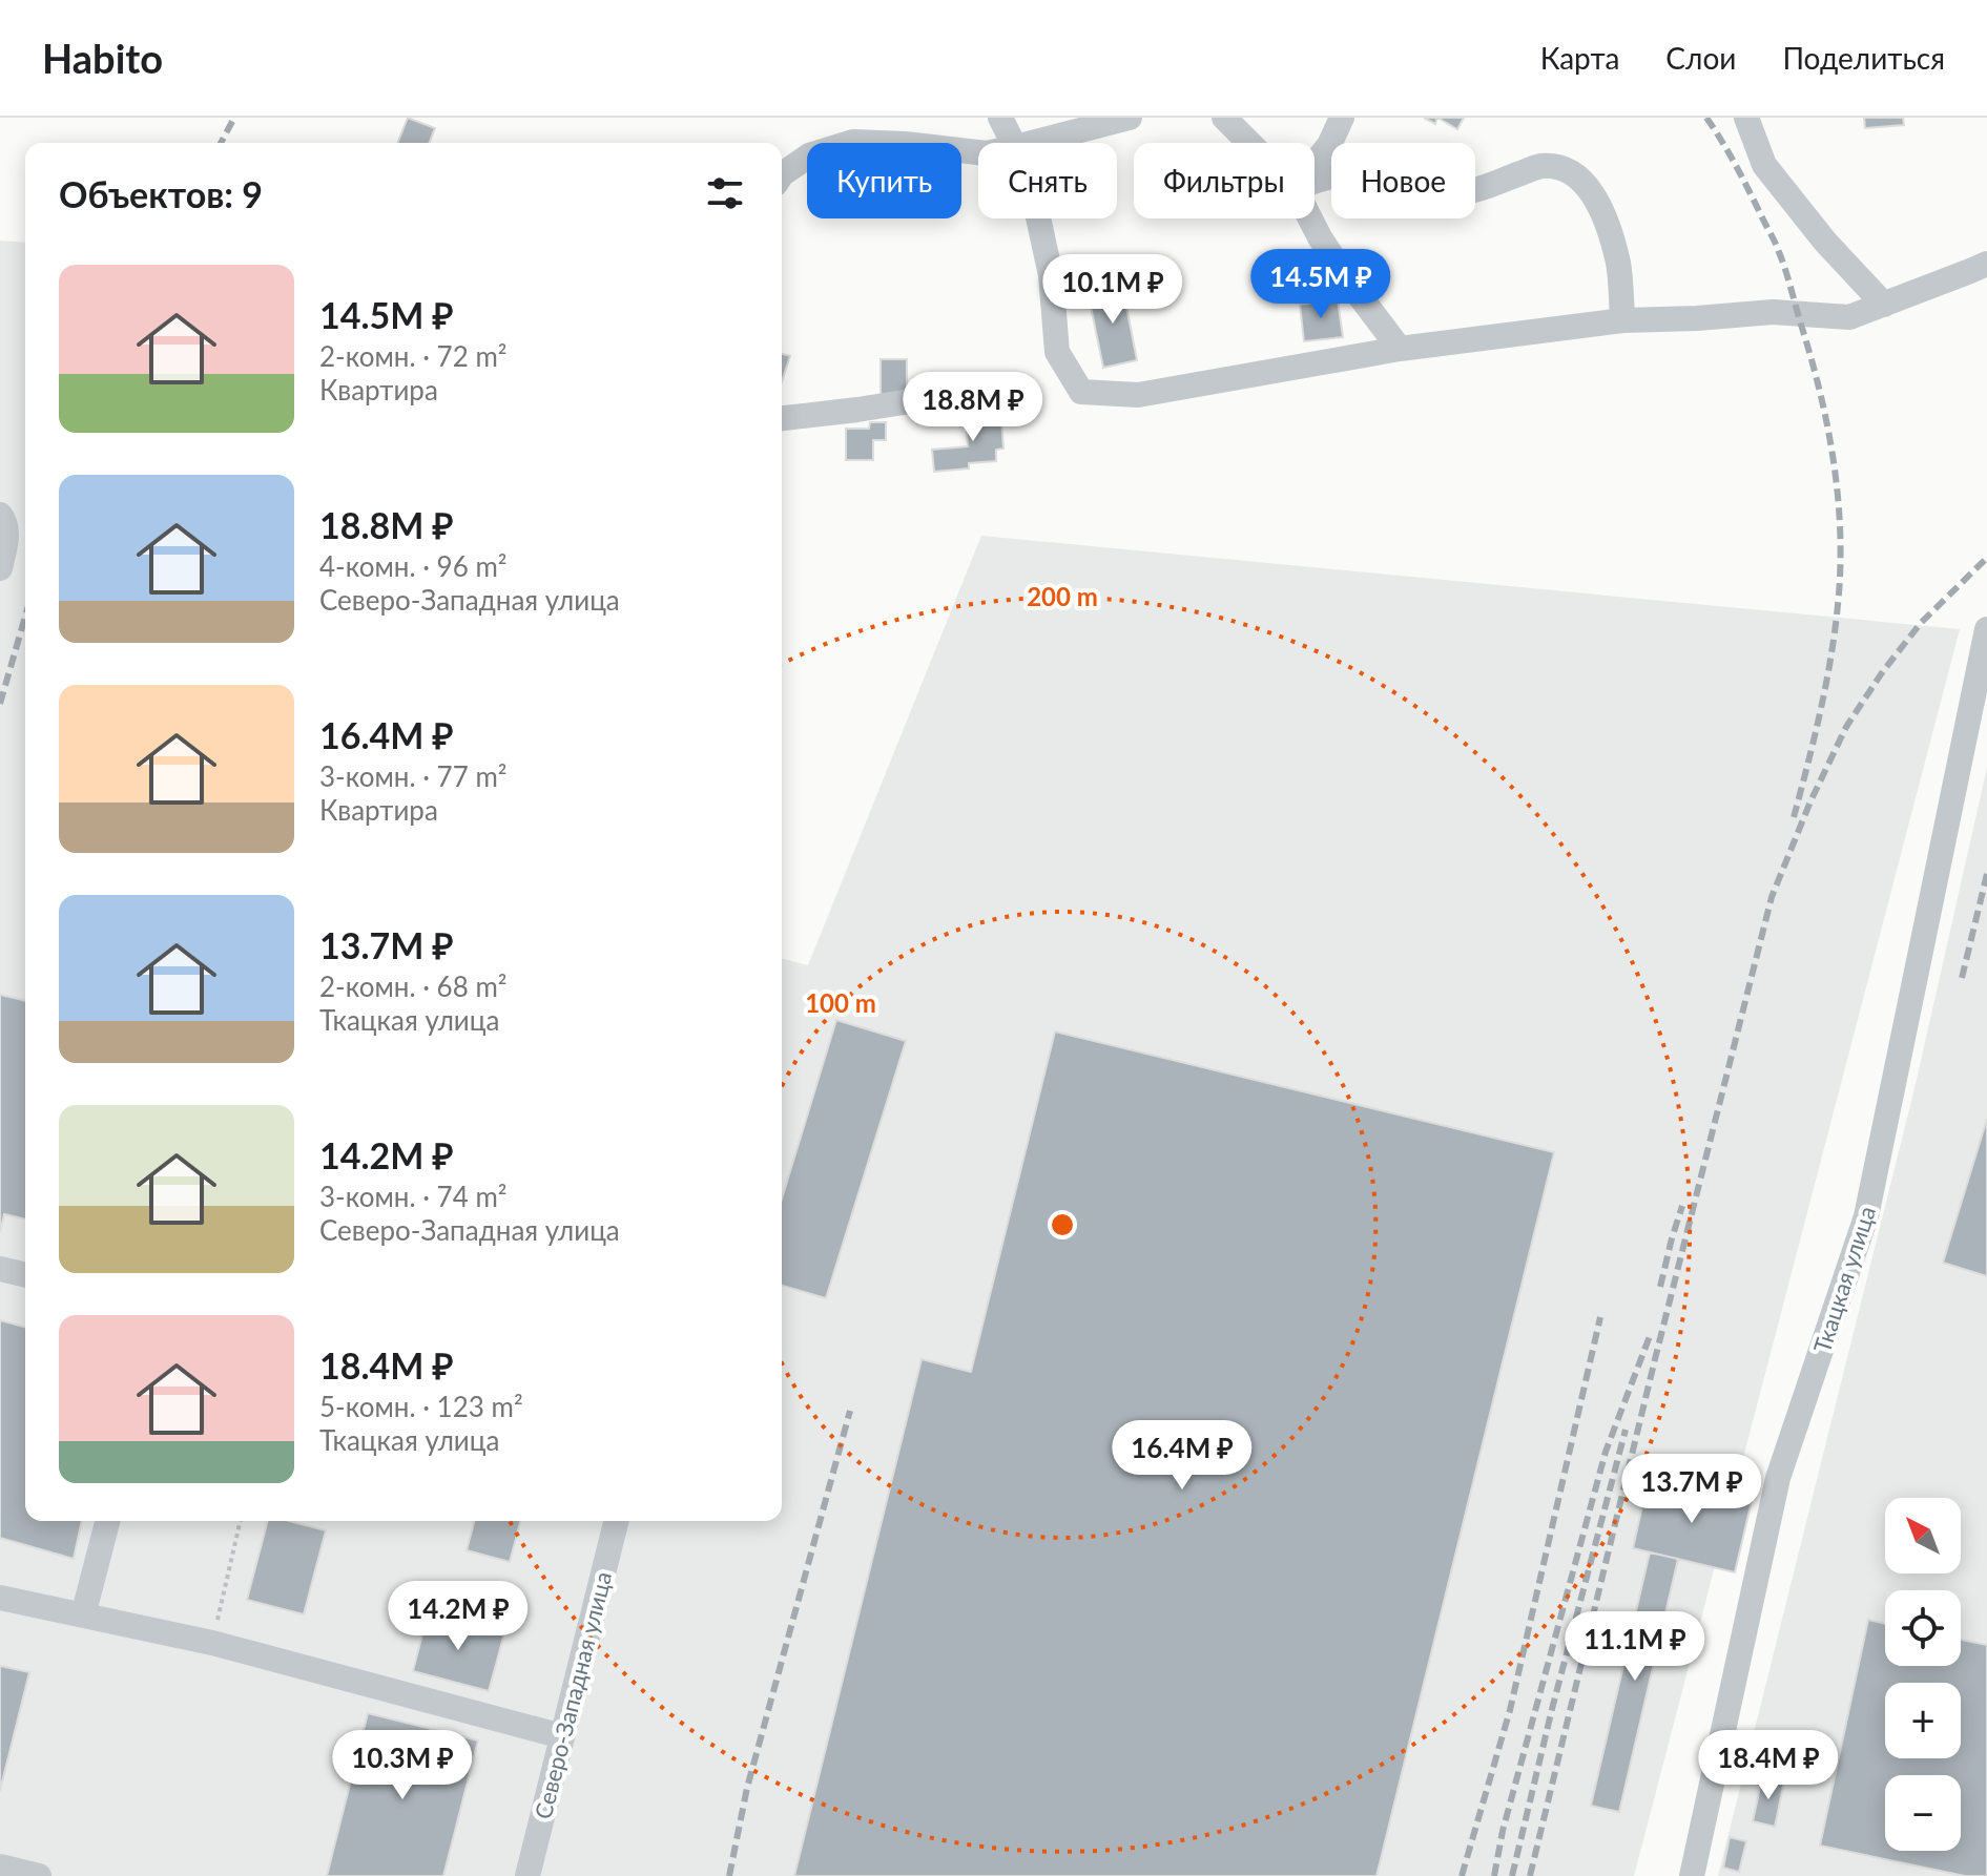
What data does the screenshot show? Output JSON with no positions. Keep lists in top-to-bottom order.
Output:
{
  "streets": {
    "street": ["Ткацкая улица", "Северо-Западная улица"]
  },
  "north": "top left",
  "page": {
    "header": "Habito",
    "nav": ["Карта", "Слои", "Поделиться"],
    "chip": [
      "Купить",
      "Снять",
      "Фильтры",
      "Новое"
    ],
    "heading": "Объектов: 9",
    "list": [
      {
        "name": "14.5M ₽",
        "note": "2-комн. · 72 m² · Квартира"
      },
      {
        "name": "18.8M ₽",
        "note": "4-комн. · 96 m² · Северо-Западная улица"
      },
      {
        "name": "16.4M ₽",
        "note": "3-комн. · 77 m² · Квартира"
      },
      {
        "name": "13.7M ₽",
        "note": "2-комн. · 68 m² · Ткацкая улица"
      },
      {
        "name": "14.2M ₽",
        "note": "3-комн. · 74 m² · Северо-Западная улица"
      },
      {
        "name": "18.4M ₽",
        "note": "5-комн. · 123 m² · Ткацкая улица"
      }
    ],
    "price": [
      "14.5M ₽",
      "10.1M ₽",
      "18.8M ₽",
      "16.4M ₽",
      "13.7M ₽",
      "14.2M ₽",
      "11.1M ₽",
      "10.3M ₽",
      "18.4M ₽"
    ],
    "map_buttons": ["+", "−"]
  },
  "rings": ["200 m", "100 m"]
}
